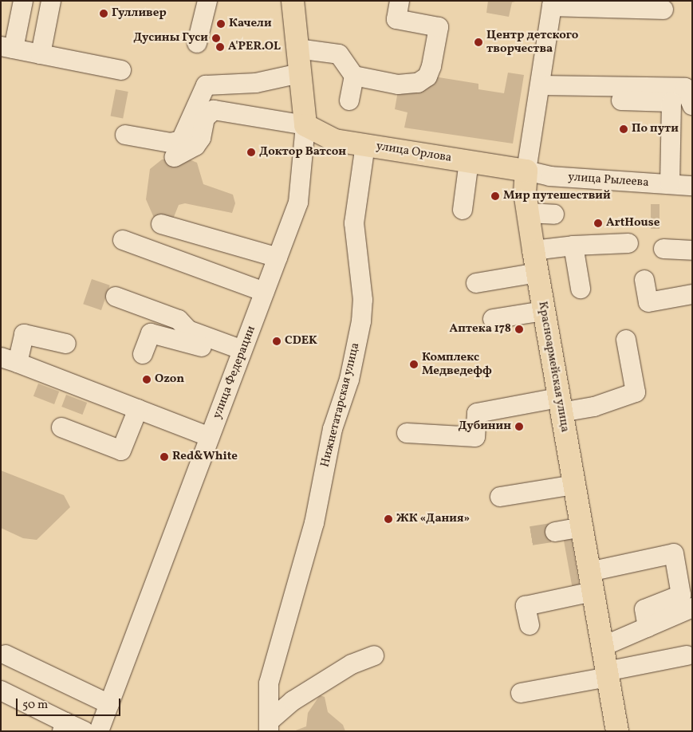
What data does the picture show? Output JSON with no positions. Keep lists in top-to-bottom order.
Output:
{
  "streets": {
    "main road": ["улица Орлова", "Красноармейская улица", "улица Федерации"],
    "street": ["улица Рылеева", "Нижнетатарская улица"]
  },
  "crossings": [
    ["улица Орлова", "улица Рылеева"],
    ["улица Орлова", "Красноармейская улица"],
    ["улица Орлова", "улица Федерации"],
    ["улица Орлова", "Нижнетатарская улица"],
    ["улица Рылеева", "Красноармейская улица"]
  ],
  "places": [
    "Гулливер",
    "Качели",
    "Дусины Гуси",
    "Центр детского творчества",
    "A'PER.OL",
    "По пути",
    "Доктор Ватсон",
    "Мир путешествий",
    "ArtHouse",
    "Аптека 178",
    "CDEK",
    "Комплекс Медведефф",
    "Ozon",
    "Дубинин",
    "Red&White",
    "ЖК «Дания»"
  ],
  "scale_bar": "50 m"
}
